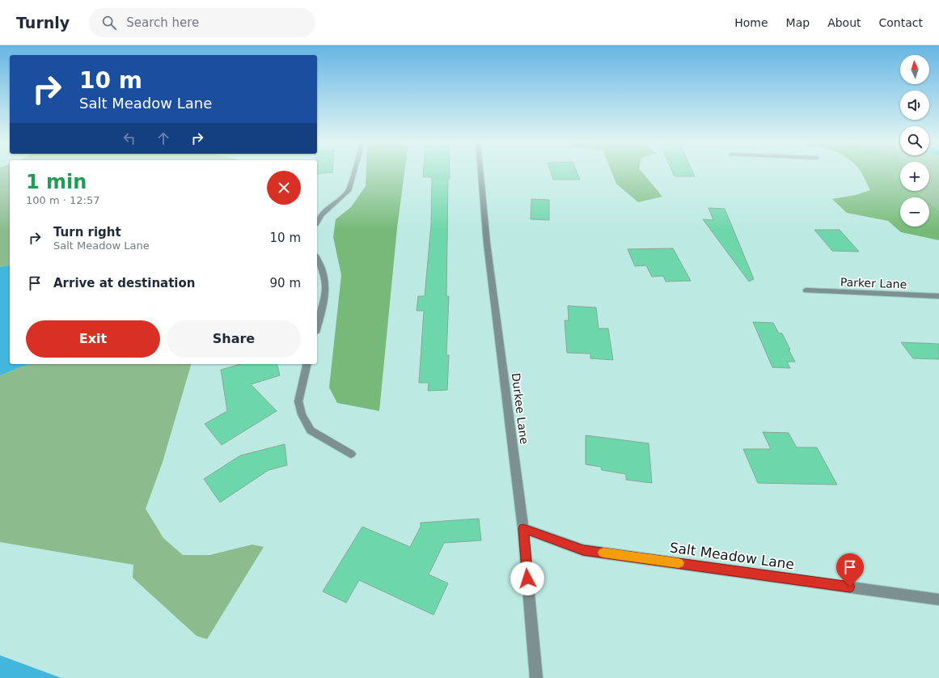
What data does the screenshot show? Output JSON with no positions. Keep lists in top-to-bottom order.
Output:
{
  "streets": {
    "street": ["Parker Lane", "Durkee Lane", "Salt Meadow Lane"]
  },
  "crossings": [
    ["Durkee Lane", "Salt Meadow Lane"]
  ],
  "north": "top",
  "page": {
    "header": "Turnly",
    "search": "Search here",
    "nav": [
      "Home",
      "Map",
      "About",
      "Contact"
    ],
    "map_buttons": ["+", "−"],
    "turn": ["10 m", "Salt Meadow Lane"],
    "heading": ["1 min", "100 m · 12:57"],
    "list": [
      {
        "name": "Turn right",
        "note": "Salt Meadow Lane",
        "value": "10 m"
      },
      {
        "name": "Arrive at destination",
        "value": "90 m"
      }
    ],
    "buttons": ["Exit", "Share"]
  }
}
